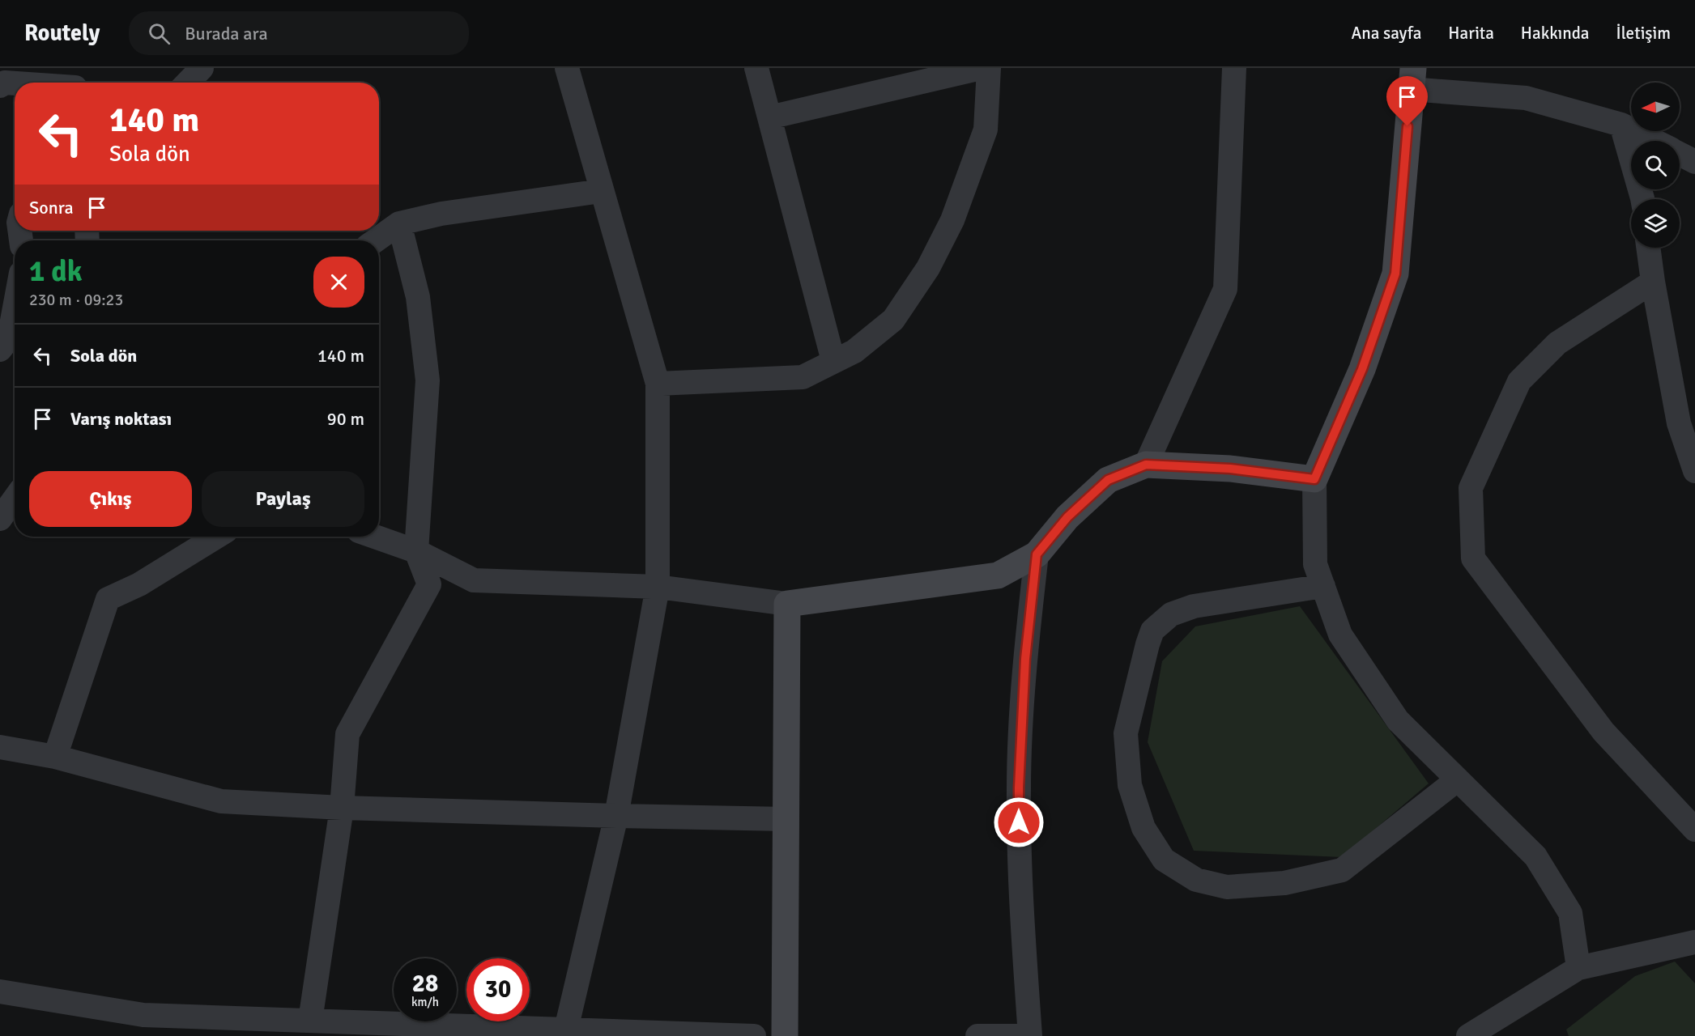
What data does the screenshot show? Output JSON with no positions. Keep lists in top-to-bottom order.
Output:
{
  "north": "left",
  "page": {
    "header": "Routely",
    "search": "Burada ara",
    "nav": [
      "Ana sayfa",
      "Harita",
      "Hakkında",
      "İletişim"
    ],
    "turn": ["140 m", "Sola dön"],
    "then": "Sonra",
    "heading": ["1 dk", "230 m · 09:23"],
    "list": [
      {
        "name": "Sola dön",
        "value": "140 m"
      },
      {
        "name": "Varış noktası",
        "value": "90 m"
      }
    ],
    "buttons": ["Çıkış", "Paylaş"],
    "speed": "28 km/h",
    "limit": "30"
  }
}
